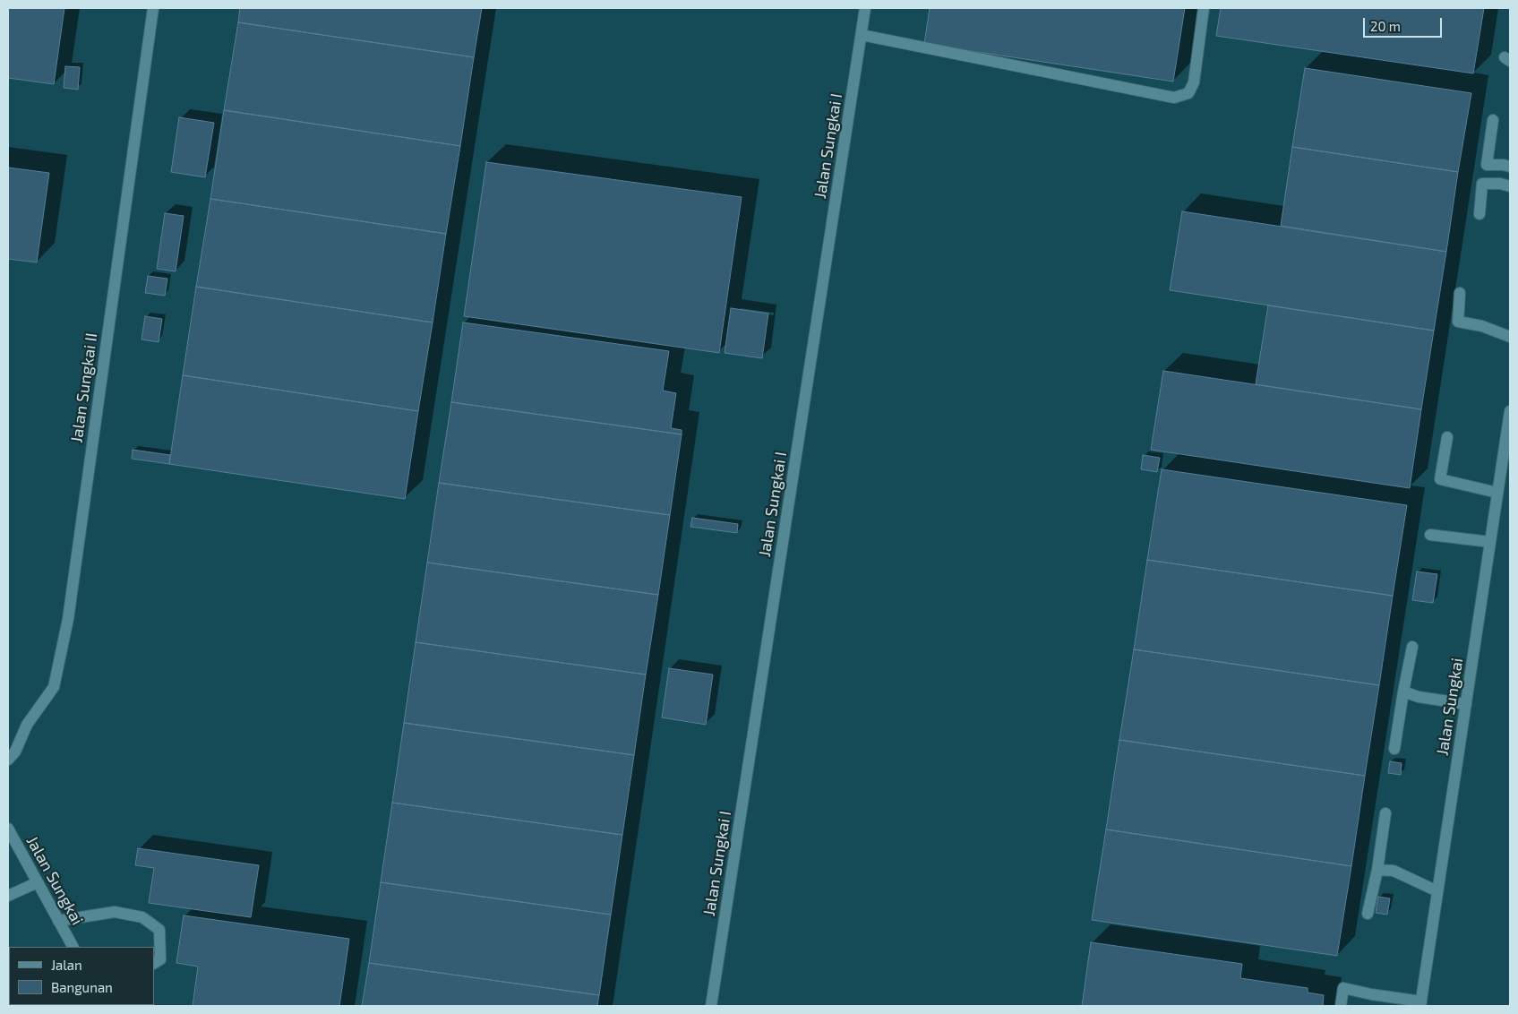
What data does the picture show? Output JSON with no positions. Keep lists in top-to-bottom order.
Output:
{
  "streets": {
    "street": ["Jalan Sungkai I", "Jalan Sungkai II", "Jalan Sungkai"]
  },
  "legend": ["Jalan", "Bangunan"],
  "scale_bar": "20 m"
}
